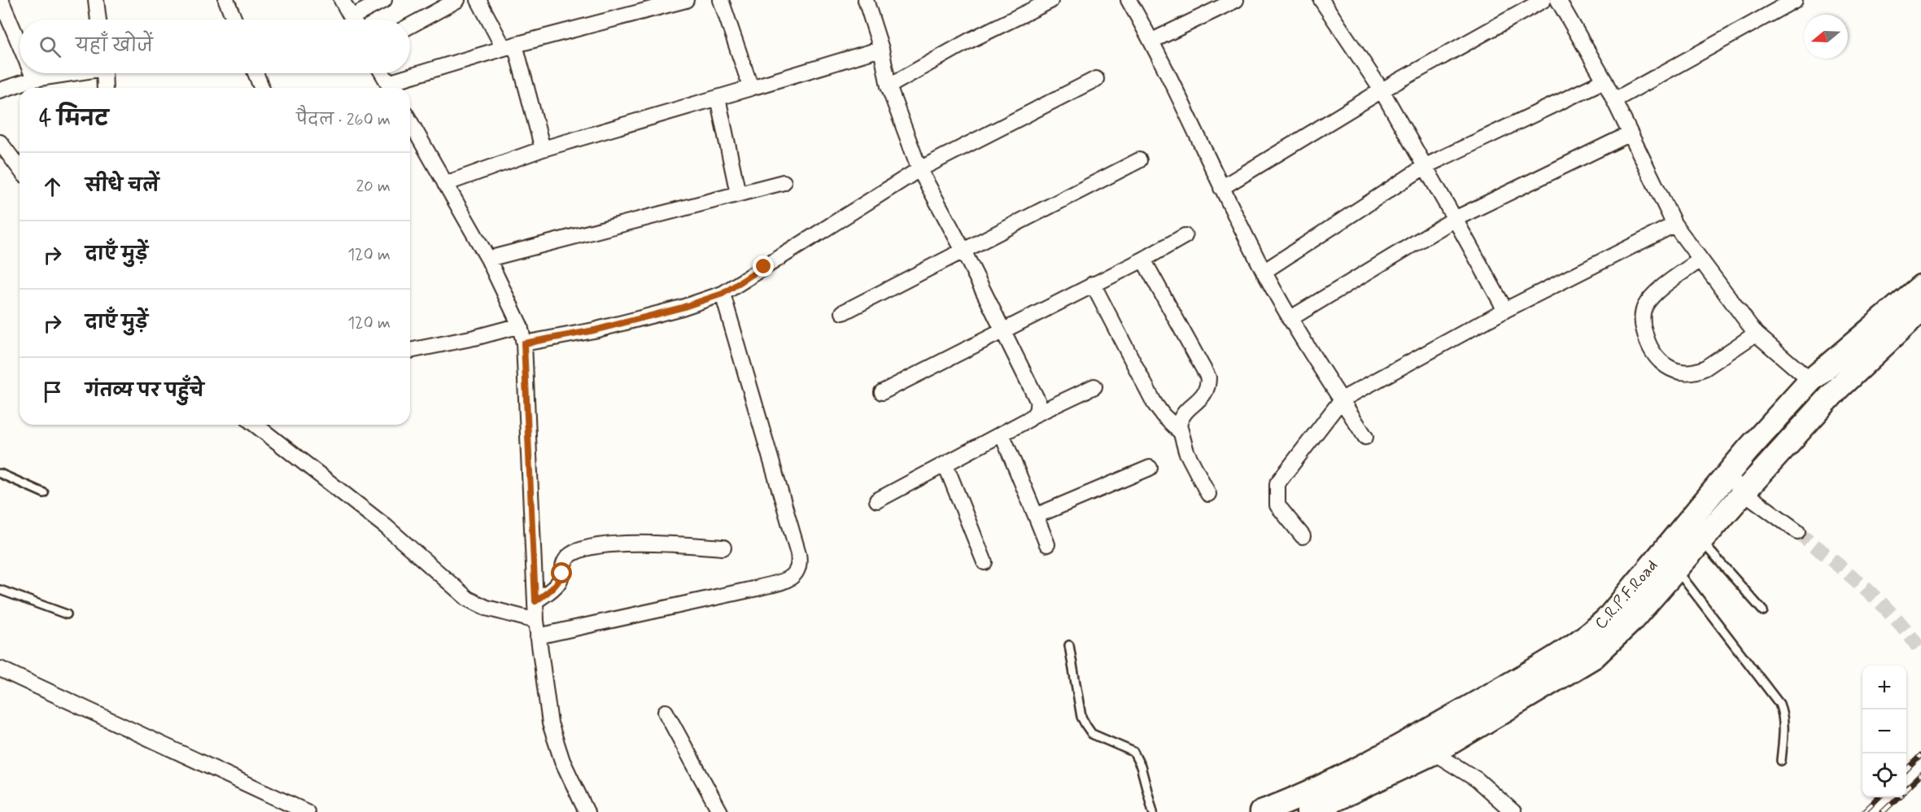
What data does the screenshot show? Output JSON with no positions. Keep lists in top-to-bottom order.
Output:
{
  "streets": {
    "main road": ["C.R.P.F.Road"]
  },
  "north": "left",
  "page": {
    "search": "यहाँ खोजें",
    "heading": ["4 मिनट", "पैदल · 260 m"],
    "list": [
      ["सीधे चलें", "20 m"],
      ["दाएँ मुड़ें", "120 m"],
      ["दाएँ मुड़ें", "120 m"],
      "गंतव्य पर पहुँचे"
    ],
    "map_buttons": ["+", "−"]
  }
}
